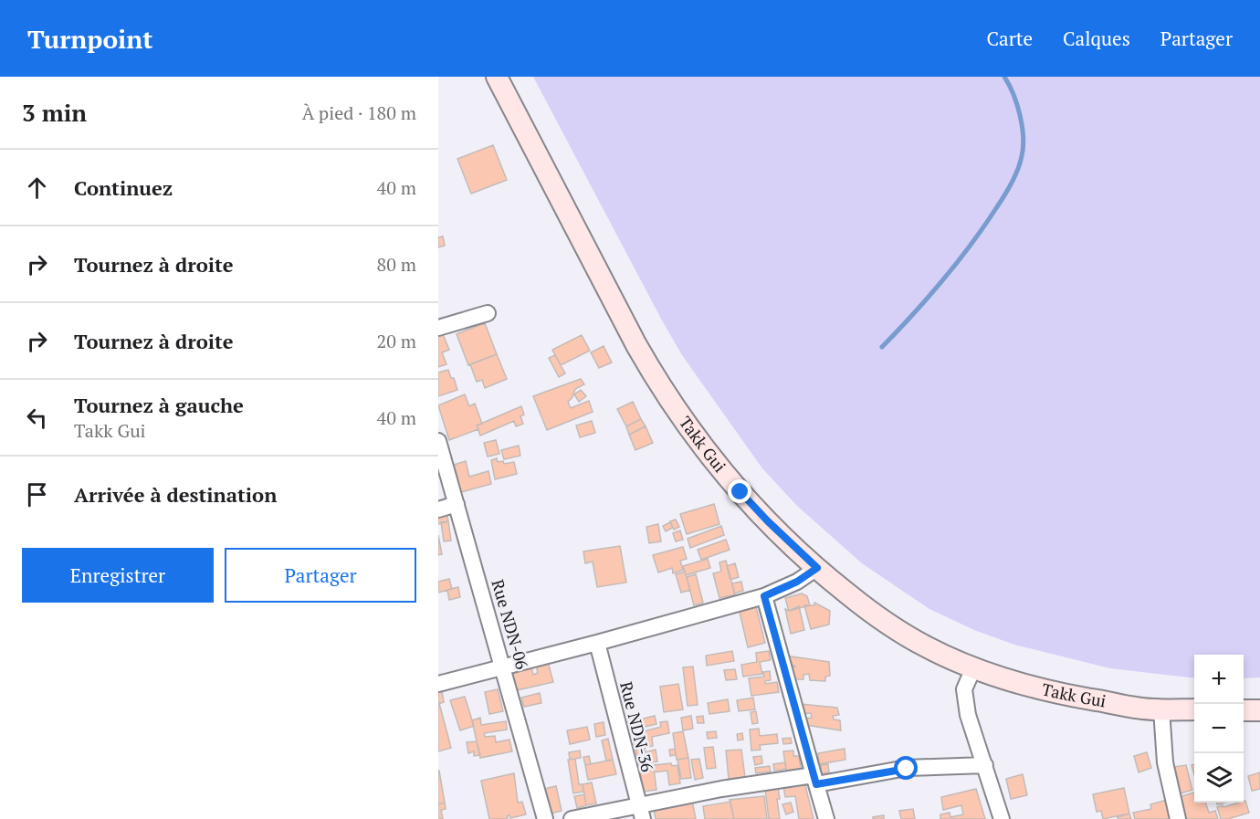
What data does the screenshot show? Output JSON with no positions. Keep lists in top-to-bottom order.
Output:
{
  "streets": {
    "street": ["Takk Gui", "Rue NDN-06", "Rue NDN-36"]
  },
  "page": {
    "header": "Turnpoint",
    "nav": ["Carte", "Calques", "Partager"],
    "heading": ["3 min", "À pied · 180 m"],
    "list": [
      ["Continuez", "40 m"],
      ["Tournez à droite", "80 m"],
      ["Tournez à droite", "20 m"],
      ["Tournez à gauche", "Takk Gui", "40 m"],
      "Arrivée à destination"
    ],
    "buttons": ["Enregistrer", "Partager"],
    "map_buttons": ["+", "−"]
  }
}
